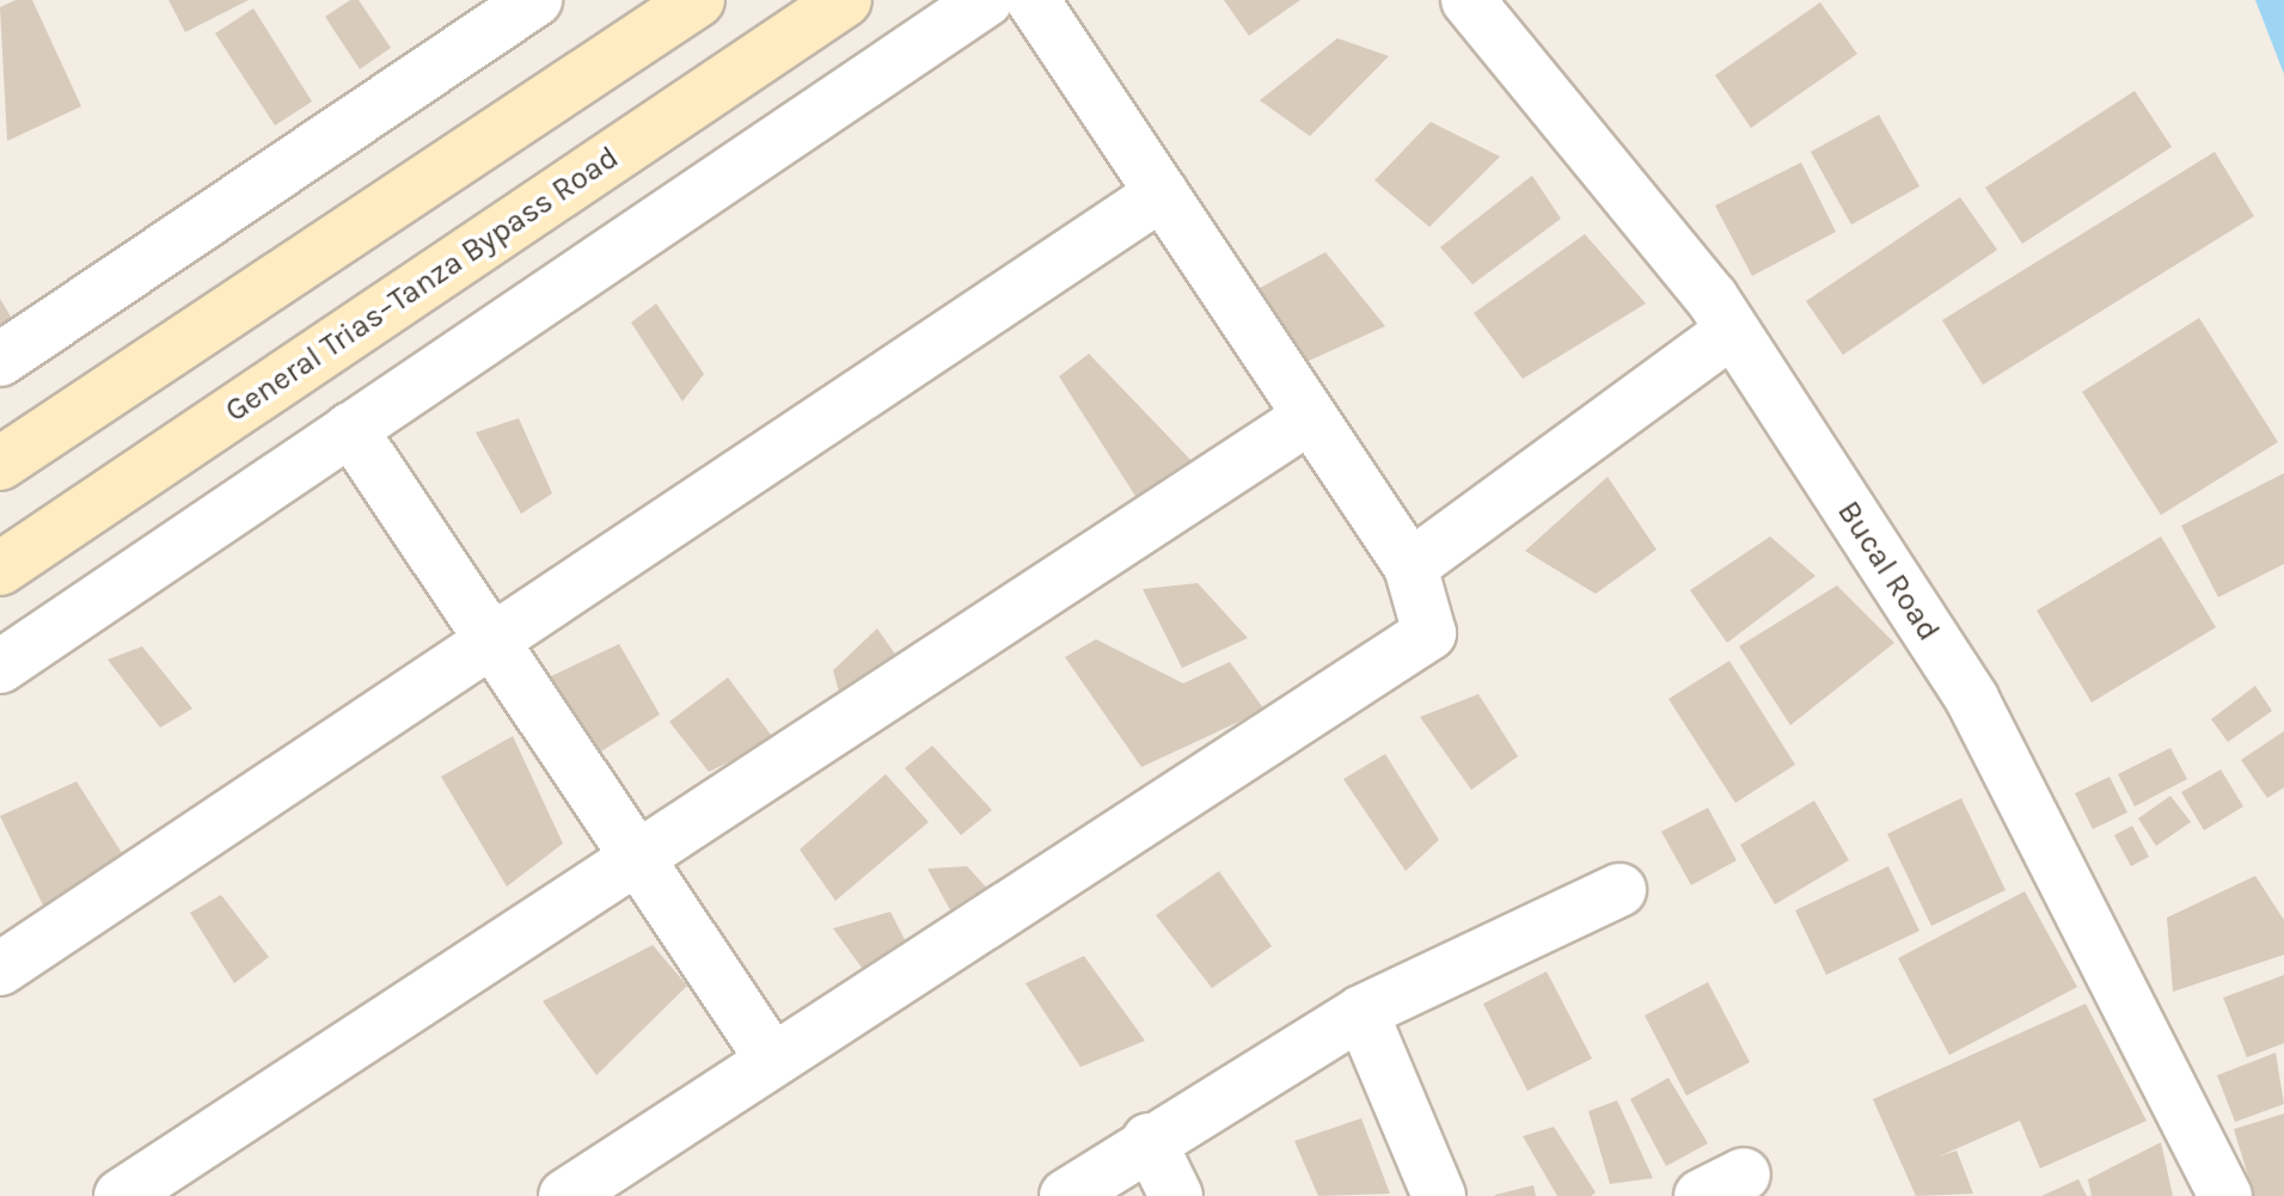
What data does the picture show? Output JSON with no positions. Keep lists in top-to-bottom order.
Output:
{
  "streets": {
    "main road": ["General Trias–Tanza Bypass Road"],
    "street": ["Bucal Road"]
  }
}
